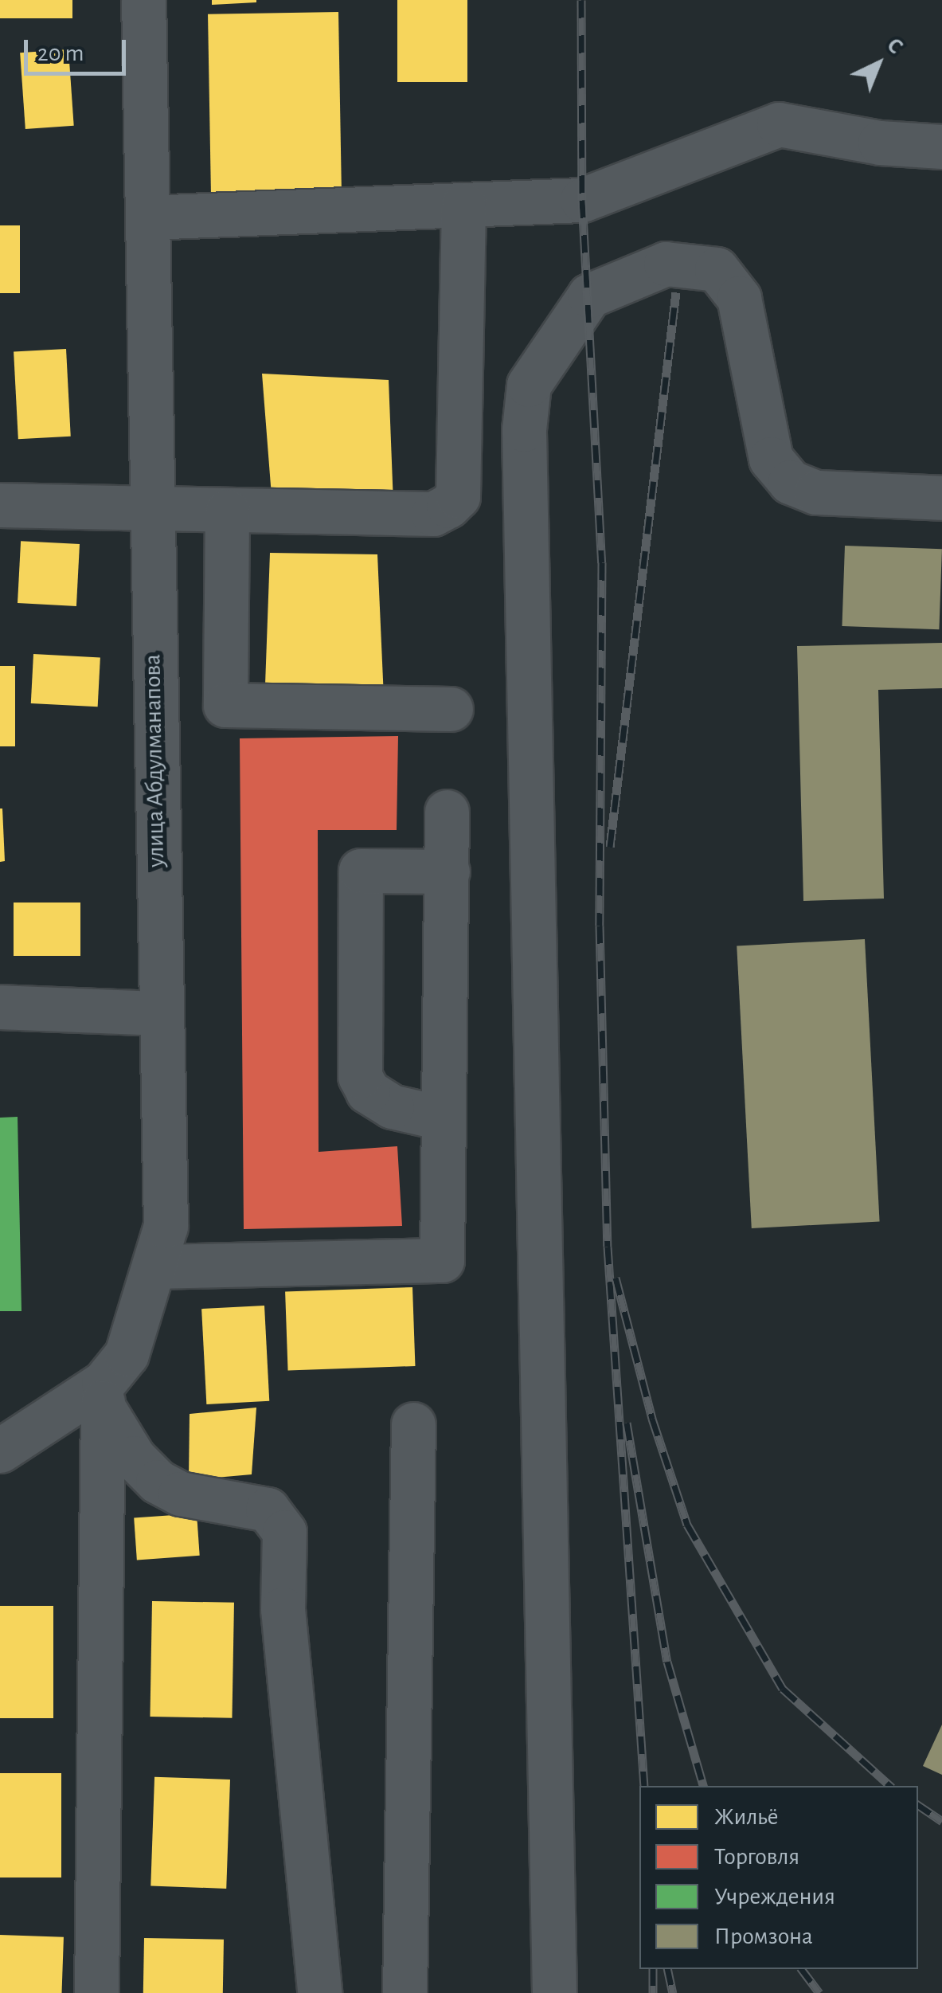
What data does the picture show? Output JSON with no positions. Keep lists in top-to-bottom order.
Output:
{
  "streets": {
    "street": ["улица Абдулманапова"]
  },
  "legend": [
    "Жильё",
    "Торговля",
    "Учреждения",
    "Промзона"
  ],
  "scale_bar": "20 m",
  "north": "top right"
}
